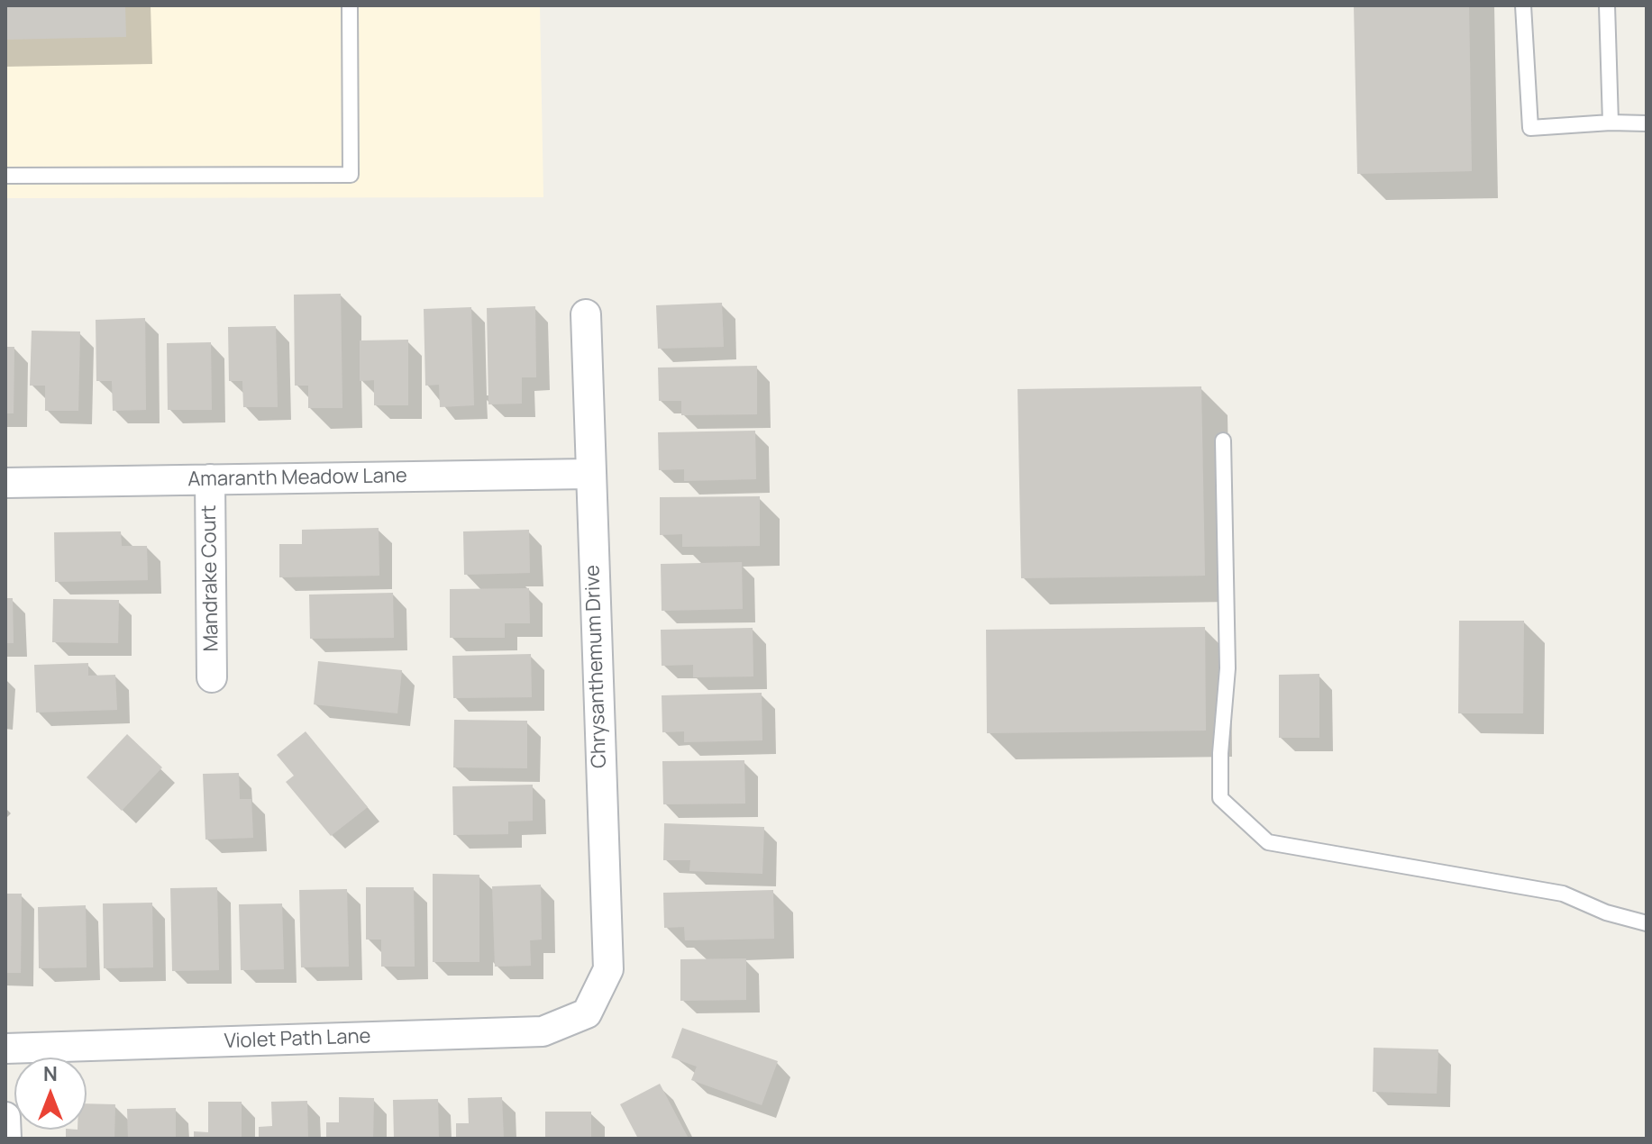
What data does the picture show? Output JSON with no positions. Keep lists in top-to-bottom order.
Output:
{
  "streets": {
    "street": [
      "Amaranth Meadow Lane",
      "Mandrake Court",
      "Chrysanthemum Drive",
      "Violet Path Lane"
    ]
  },
  "crossings": [
    ["Amaranth Meadow Lane", "Mandrake Court"],
    ["Amaranth Meadow Lane", "Chrysanthemum Drive"],
    ["Chrysanthemum Drive", "Violet Path Lane"]
  ],
  "north": "top"
}
